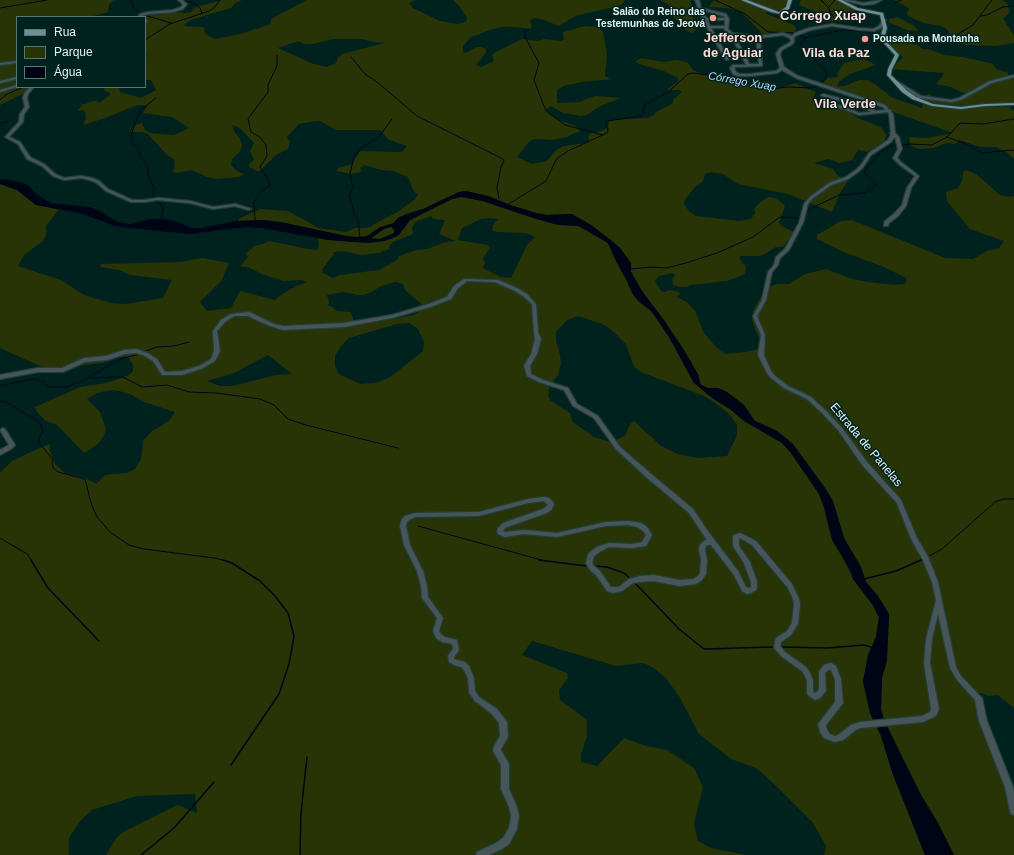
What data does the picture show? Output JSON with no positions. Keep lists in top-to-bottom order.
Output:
{
  "streets": {
    "street": ["Estrada de Panelas"]
  },
  "districts": [
    "Córrego Xuap",
    "Jefferson de Aguiar",
    "Vila da Paz",
    "Vila Verde"
  ],
  "water": ["Córrego Xuap"],
  "places": ["Salão do Reino das Testemunhas de Jeová", "Pousada na Montanha"],
  "legend": ["Rua", "Parque", "Água"]
}
